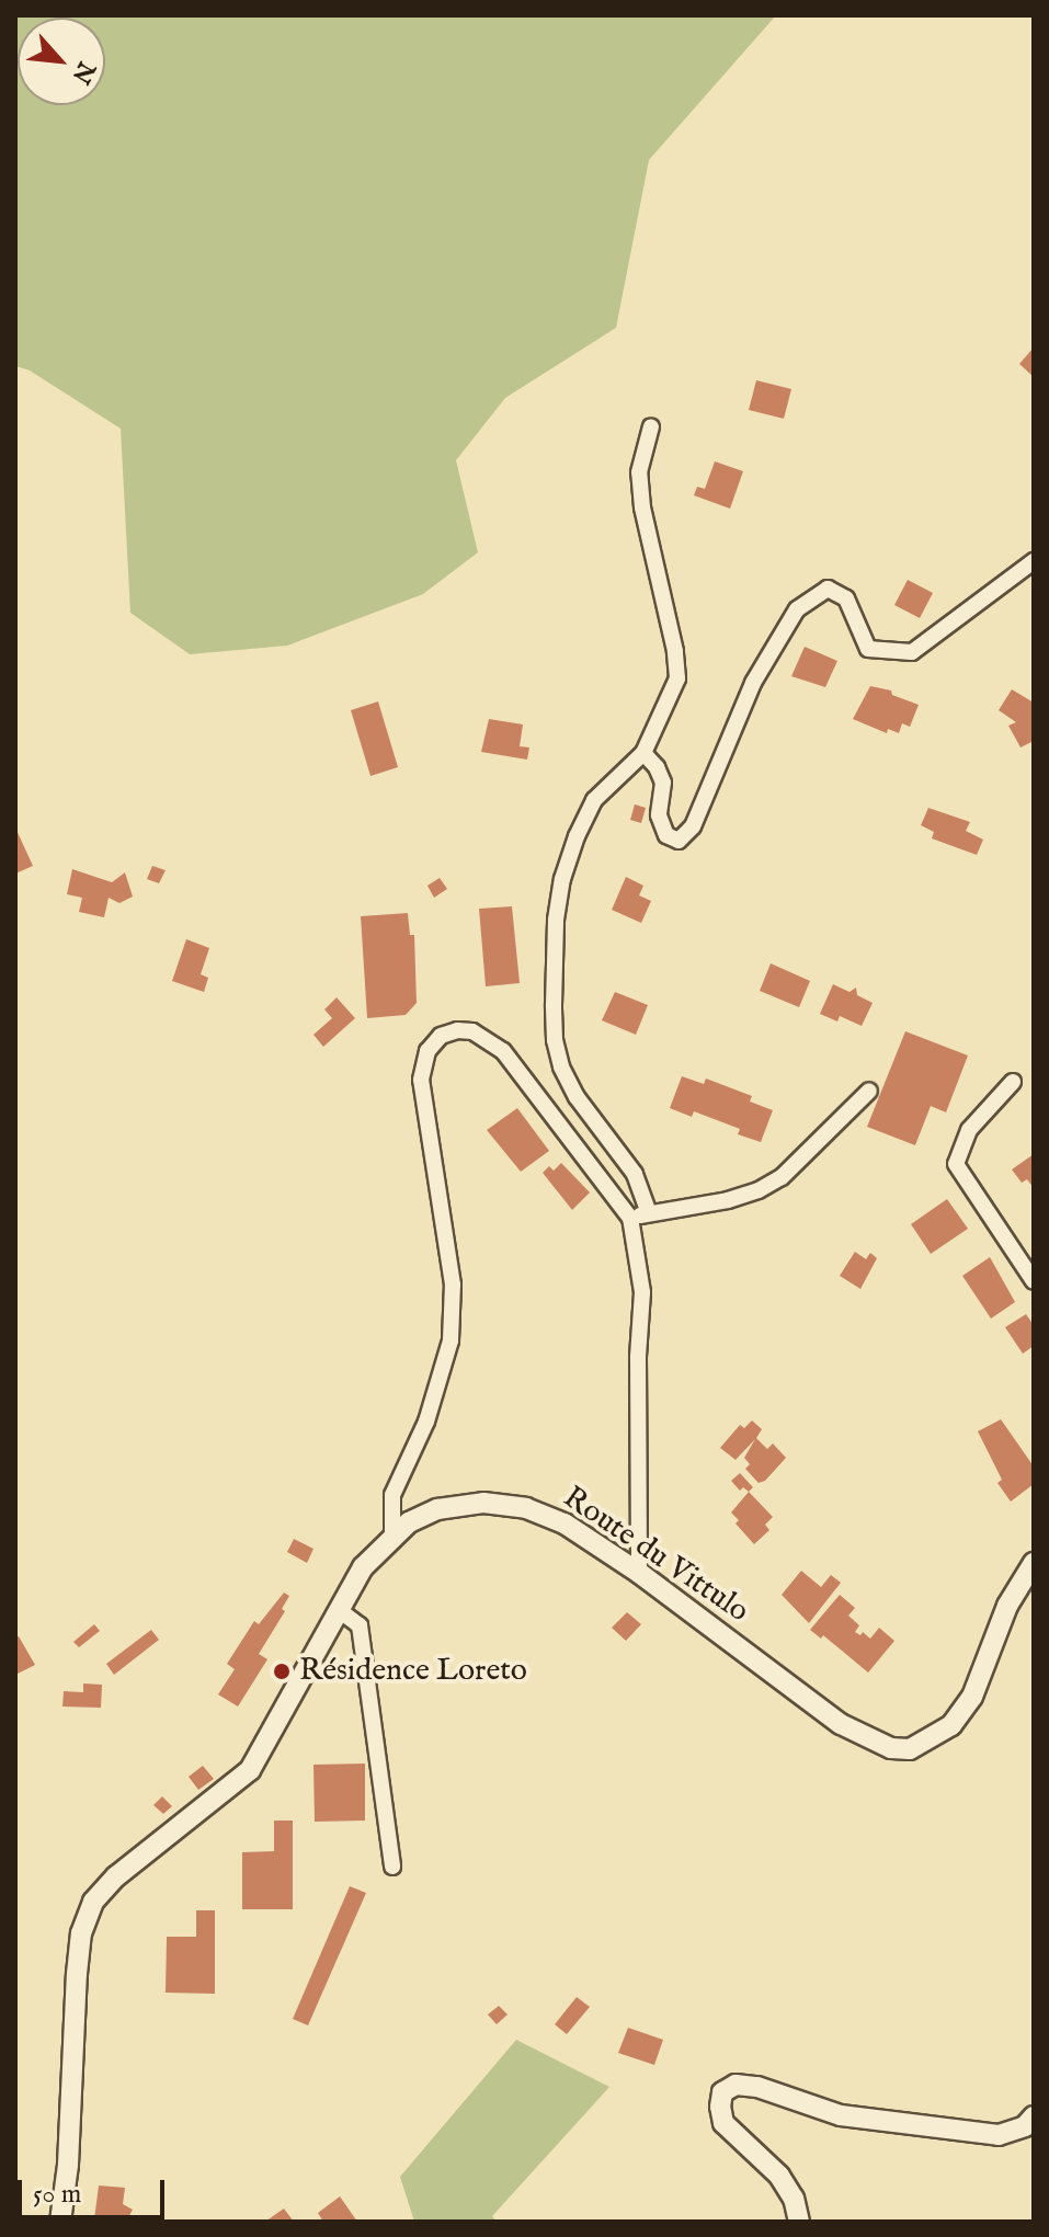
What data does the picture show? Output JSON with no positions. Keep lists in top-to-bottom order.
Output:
{
  "streets": {
    "street": ["Route du Vittulo"]
  },
  "places": ["Résidence Loreto"],
  "scale_bar": "50 m",
  "north": "bottom right"
}
